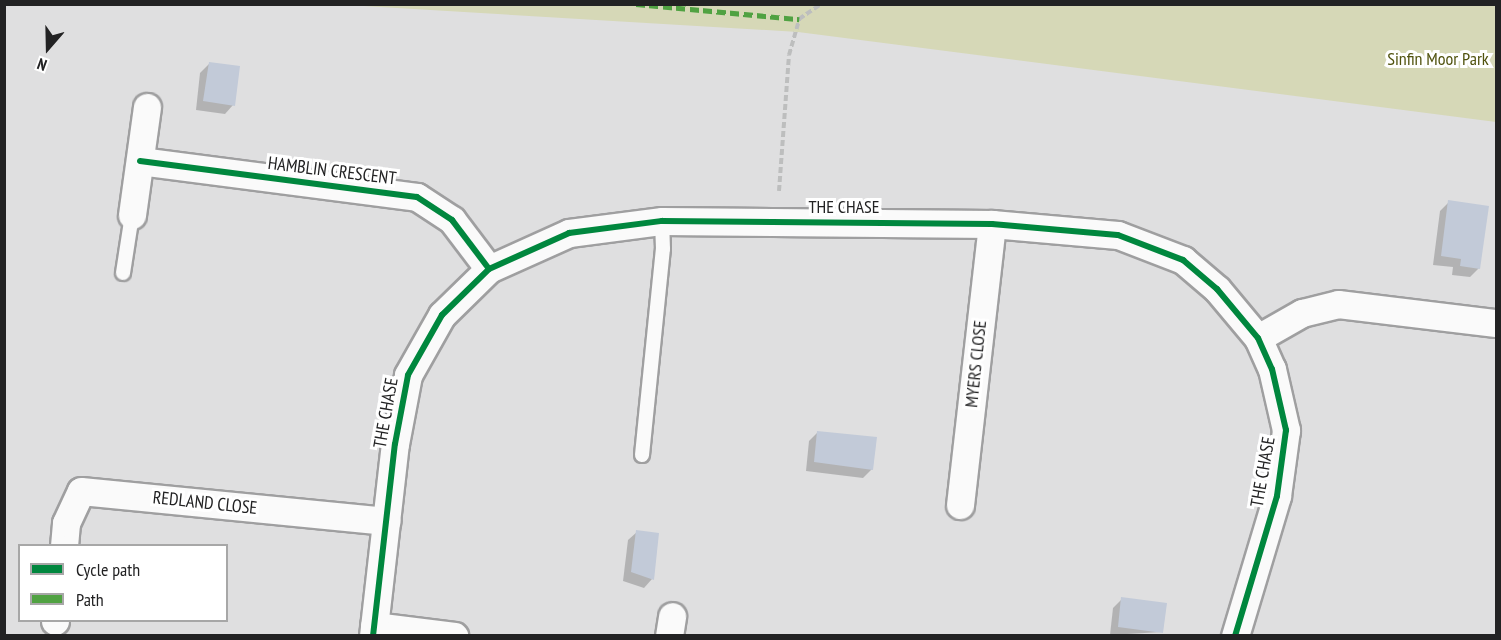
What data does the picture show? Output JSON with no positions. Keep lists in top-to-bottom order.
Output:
{
  "streets": {
    "street": [
      "HAMBLIN CRESCENT",
      "THE CHASE",
      "MYERS CLOSE",
      "REDLAND CLOSE"
    ]
  },
  "crossings": [
    ["HAMBLIN CRESCENT", "THE CHASE"],
    ["THE CHASE", "MYERS CLOSE"],
    ["THE CHASE", "REDLAND CLOSE"]
  ],
  "parks": ["Sinfin Moor Park"],
  "legend": ["Cycle path", "Path"],
  "north": "bottom"
}
